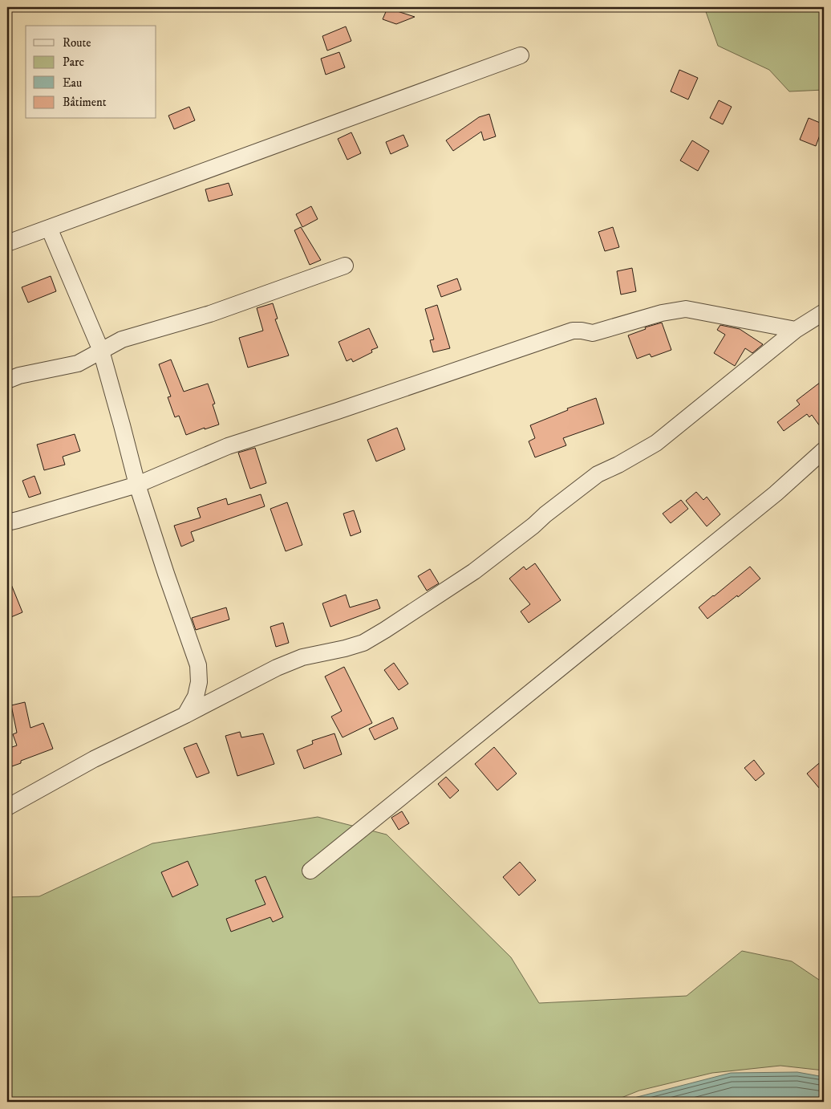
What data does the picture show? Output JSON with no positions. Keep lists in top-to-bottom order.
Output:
{
  "legend": [
    "Route",
    "Parc",
    "Eau",
    "Bâtiment"
  ]
}
